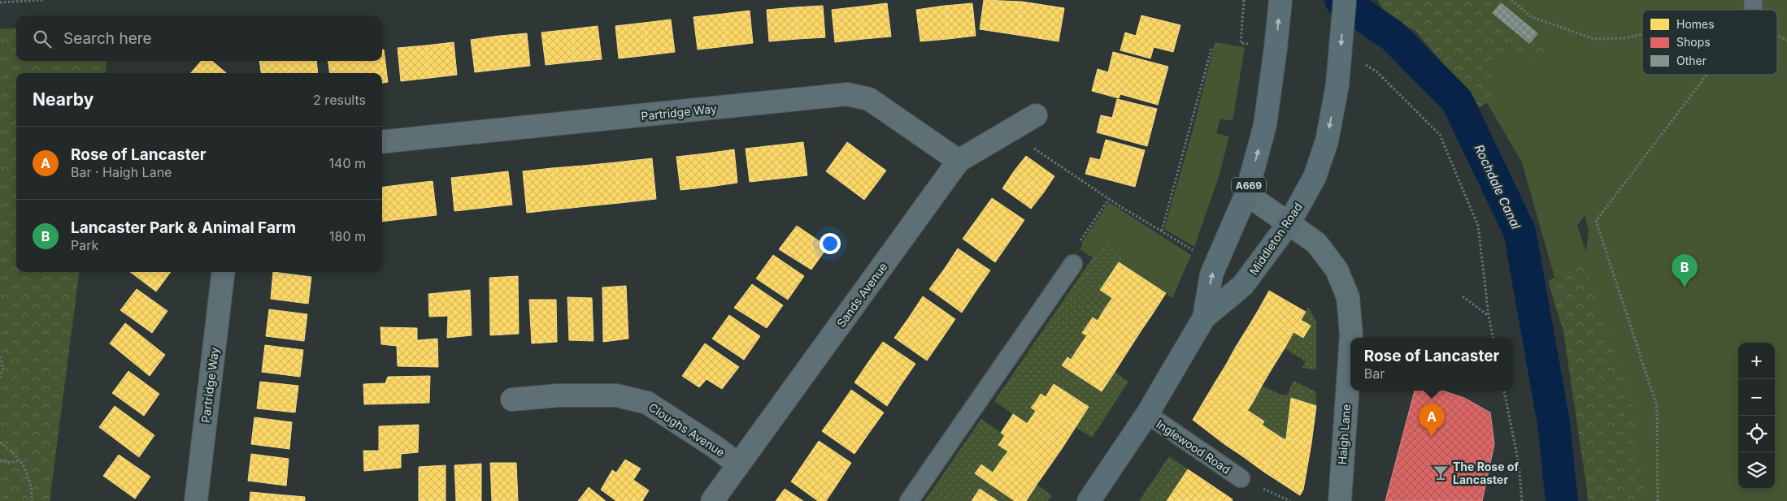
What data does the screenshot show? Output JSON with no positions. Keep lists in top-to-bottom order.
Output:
{
  "streets": {
    "main road": ["A669", "Middleton Road", "Haigh Lane"],
    "street": ["Partridge Way", "Sands Avenue", "Cloughs Avenue"],
    "lane": ["Inglewood Road"]
  },
  "crossings": [
    ["Partridge Way", "Sands Avenue"],
    ["Middleton Road", "Haigh Lane"],
    ["Middleton Road", "Inglewood Road"],
    ["Sands Avenue", "Cloughs Avenue"]
  ],
  "water": ["Rochdale Canal"],
  "places": {
    "bar": ["The Rose of Lancaster"]
  },
  "legend": ["Homes", "Shops", "Other"],
  "page": {
    "search": "Search here",
    "heading": ["Nearby", "2 results"],
    "list": [
      {
        "mark": "A",
        "name": "Rose of Lancaster",
        "note": "Bar · Haigh Lane",
        "value": "140 m"
      },
      {
        "mark": "B",
        "name": "Lancaster Park & Animal Farm",
        "note": "Park",
        "value": "180 m"
      }
    ],
    "pins": ["B", "A"],
    "popup": ["Rose of Lancaster", "Bar"],
    "map_buttons": ["+", "−"]
  }
}
